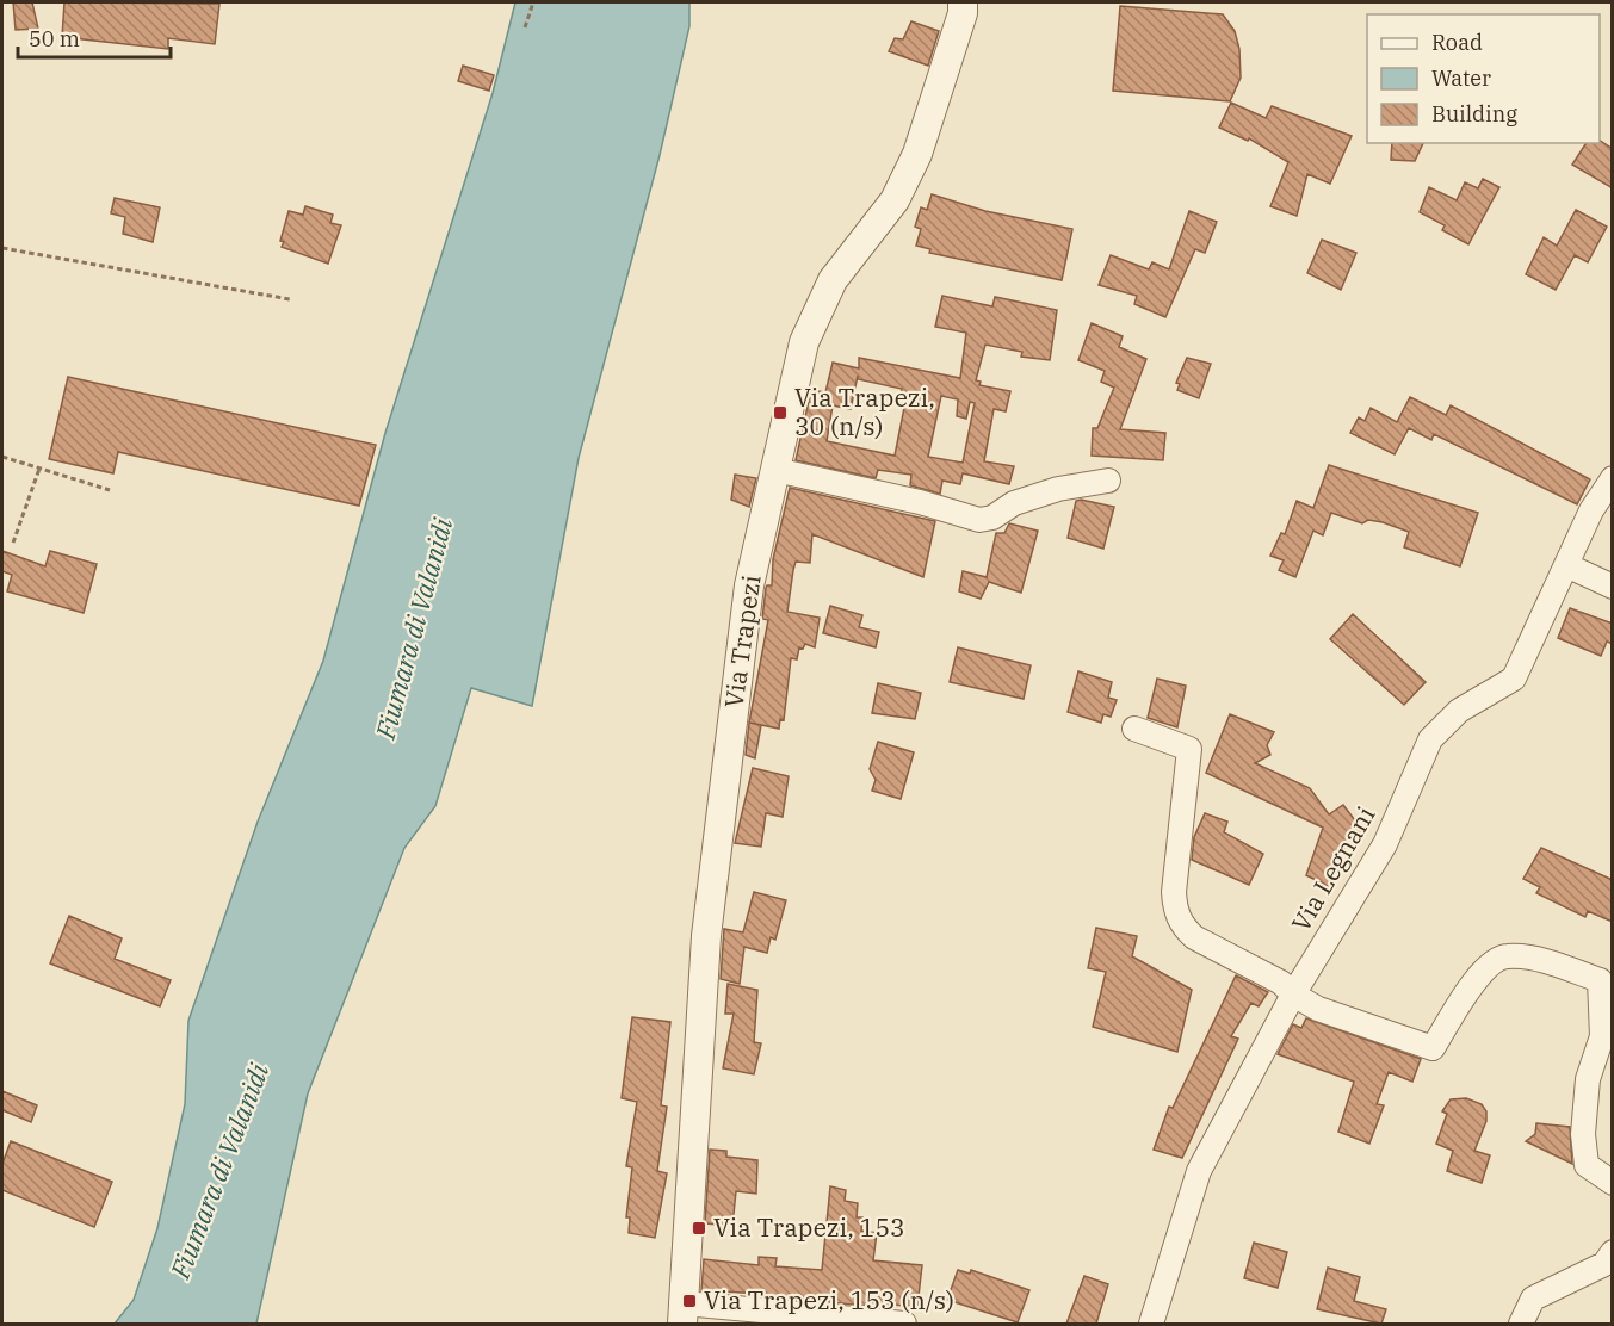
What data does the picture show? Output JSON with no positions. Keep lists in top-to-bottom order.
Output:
{
  "streets": {
    "street": ["Via Trapezi", "Via Legnani"]
  },
  "water": ["Fiumara di Valanidi"],
  "places": {
    "transit": ["Via Trapezi, 30 (n/s)", "Via Trapezi, 153", "Via Trapezi, 153 (n/s)"]
  },
  "legend": ["Road", "Water", "Building"],
  "scale_bar": "50 m"
}
